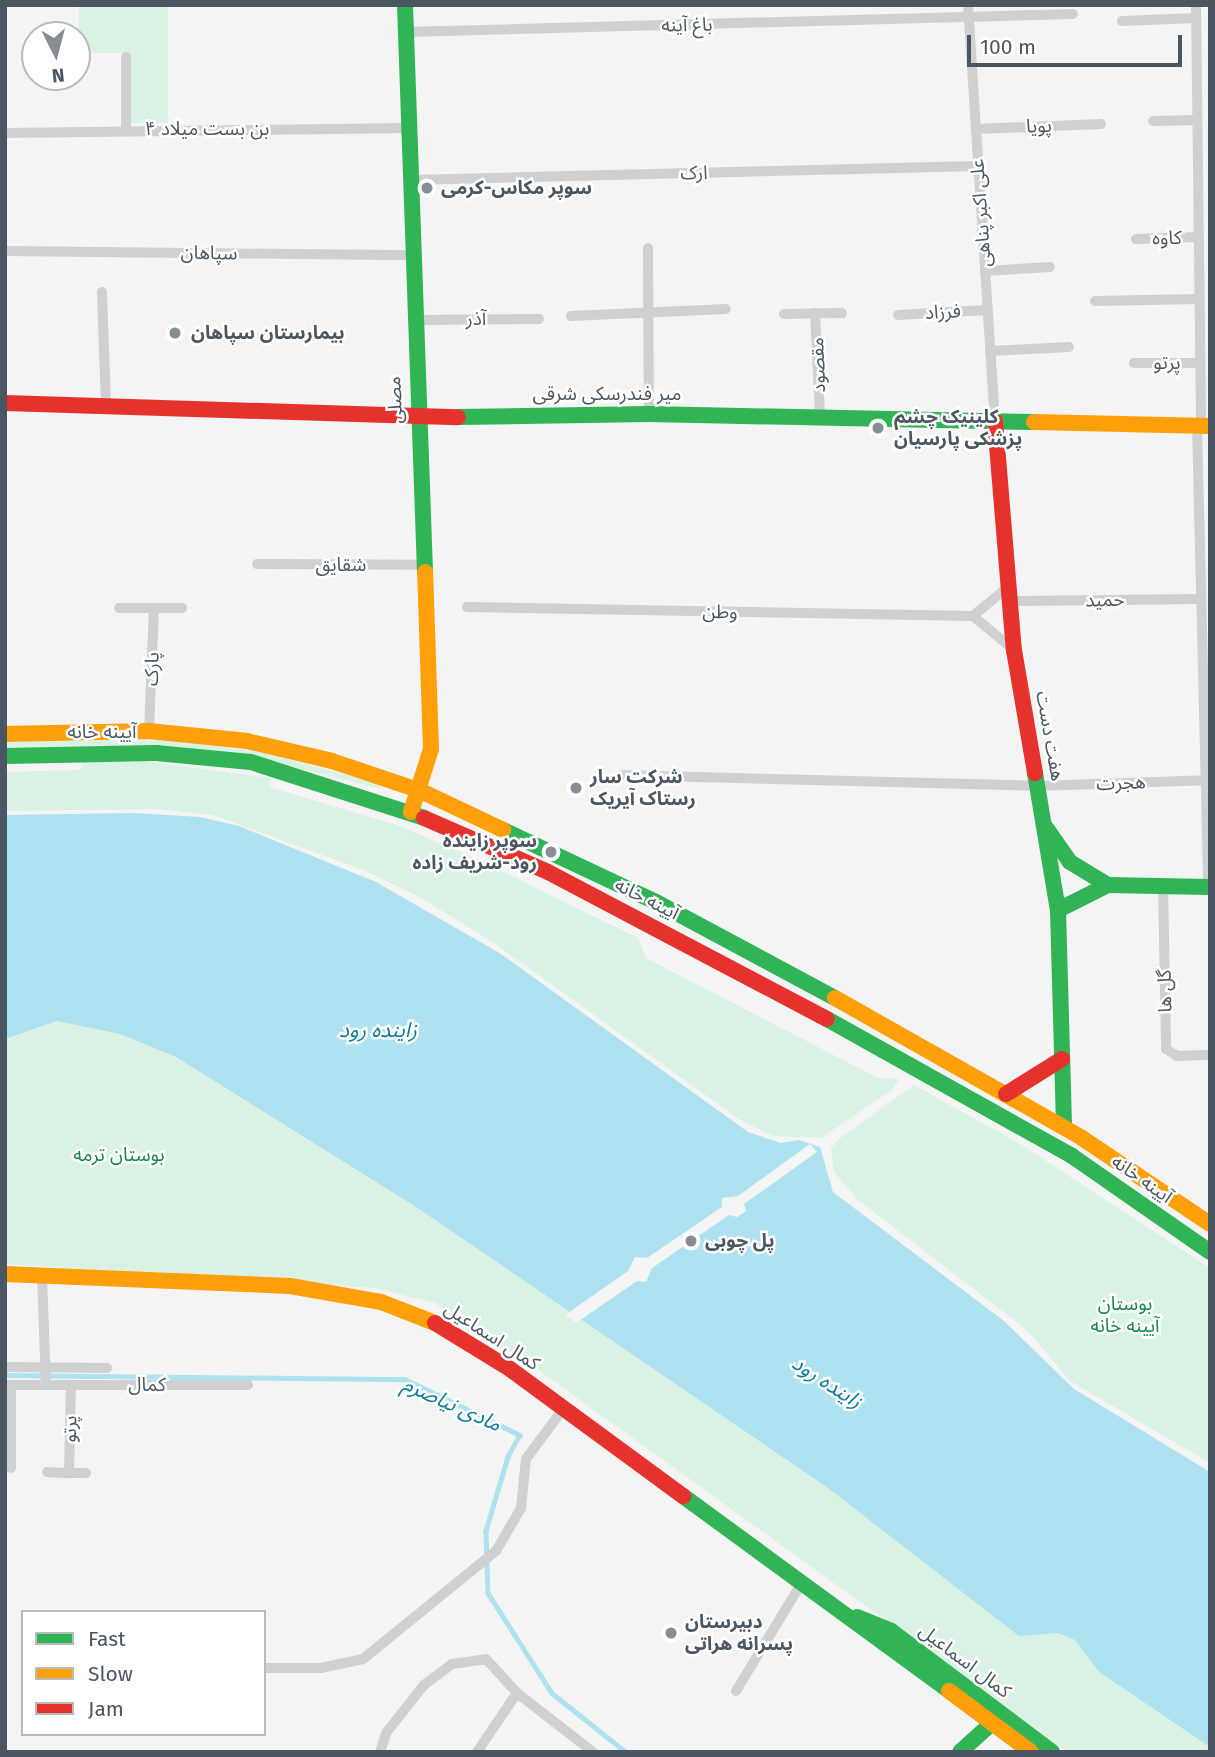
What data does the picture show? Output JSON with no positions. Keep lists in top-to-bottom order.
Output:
{
  "streets": {
    "main road": [
      "میر فندرسکی شرقی",
      "مصلی",
      "آیینه خانه",
      "هفت دست",
      "کمال اسماعیل"
    ],
    "street": [
      "باغ آینه",
      "پویا",
      "بن بست میلاد ۴",
      "ارک",
      "علی اکبر پناهی",
      "کاوه",
      "سپاهان",
      "فرزاد",
      "آذر",
      "پرتو",
      "مقصود",
      "شقایق",
      "حمید",
      "وطن",
      "پارک",
      "هجرت",
      "گل ها",
      "کمال"
    ]
  },
  "crossings": [
    ["باغ آینه", "علی اکبر پناهی"],
    ["باغ آینه", "مصلی"],
    ["پویا", "علی اکبر پناهی"],
    ["بن بست میلاد ۴", "مصلی"],
    ["ارک", "علی اکبر پناهی"],
    ["ارک", "مصلی"],
    ["علی اکبر پناهی", "فرزاد"],
    ["علی اکبر پناهی", "میر فندرسکی شرقی"],
    ["علی اکبر پناهی", "هفت دست"],
    ["سپاهان", "مصلی"],
    ["آذر", "مصلی"],
    ["پرتو", "کمال"],
    ["مقصود", "میر فندرسکی شرقی"],
    ["میر فندرسکی شرقی", "مصلی"],
    ["میر فندرسکی شرقی", "هفت دست"],
    ["مصلی", "شقایق"],
    ["مصلی", "آیینه خانه"],
    ["حمید", "هفت دست"],
    ["پارک", "آیینه خانه"],
    ["آیینه خانه", "هفت دست"],
    ["هفت دست", "هجرت"]
  ],
  "water": ["زاینده رود", "مادی نیاصرم"],
  "parks": ["بوستان ترمه", "بوستان آیینه خانه"],
  "places": [
    "سوپر مکاس-کرمی",
    "بیمارستان سپاهان",
    "کلینیک چشم پزشکی پارسیان",
    "شرکت سار رستاک آیریک",
    "سوپر زاینده رود-شریف زاده",
    "پل چوبی",
    "دبیرستان پسرانه هراتی"
  ],
  "legend": ["Fast", "Slow", "Jam"],
  "scale_bar": "100 m",
  "north": "bottom"
}
